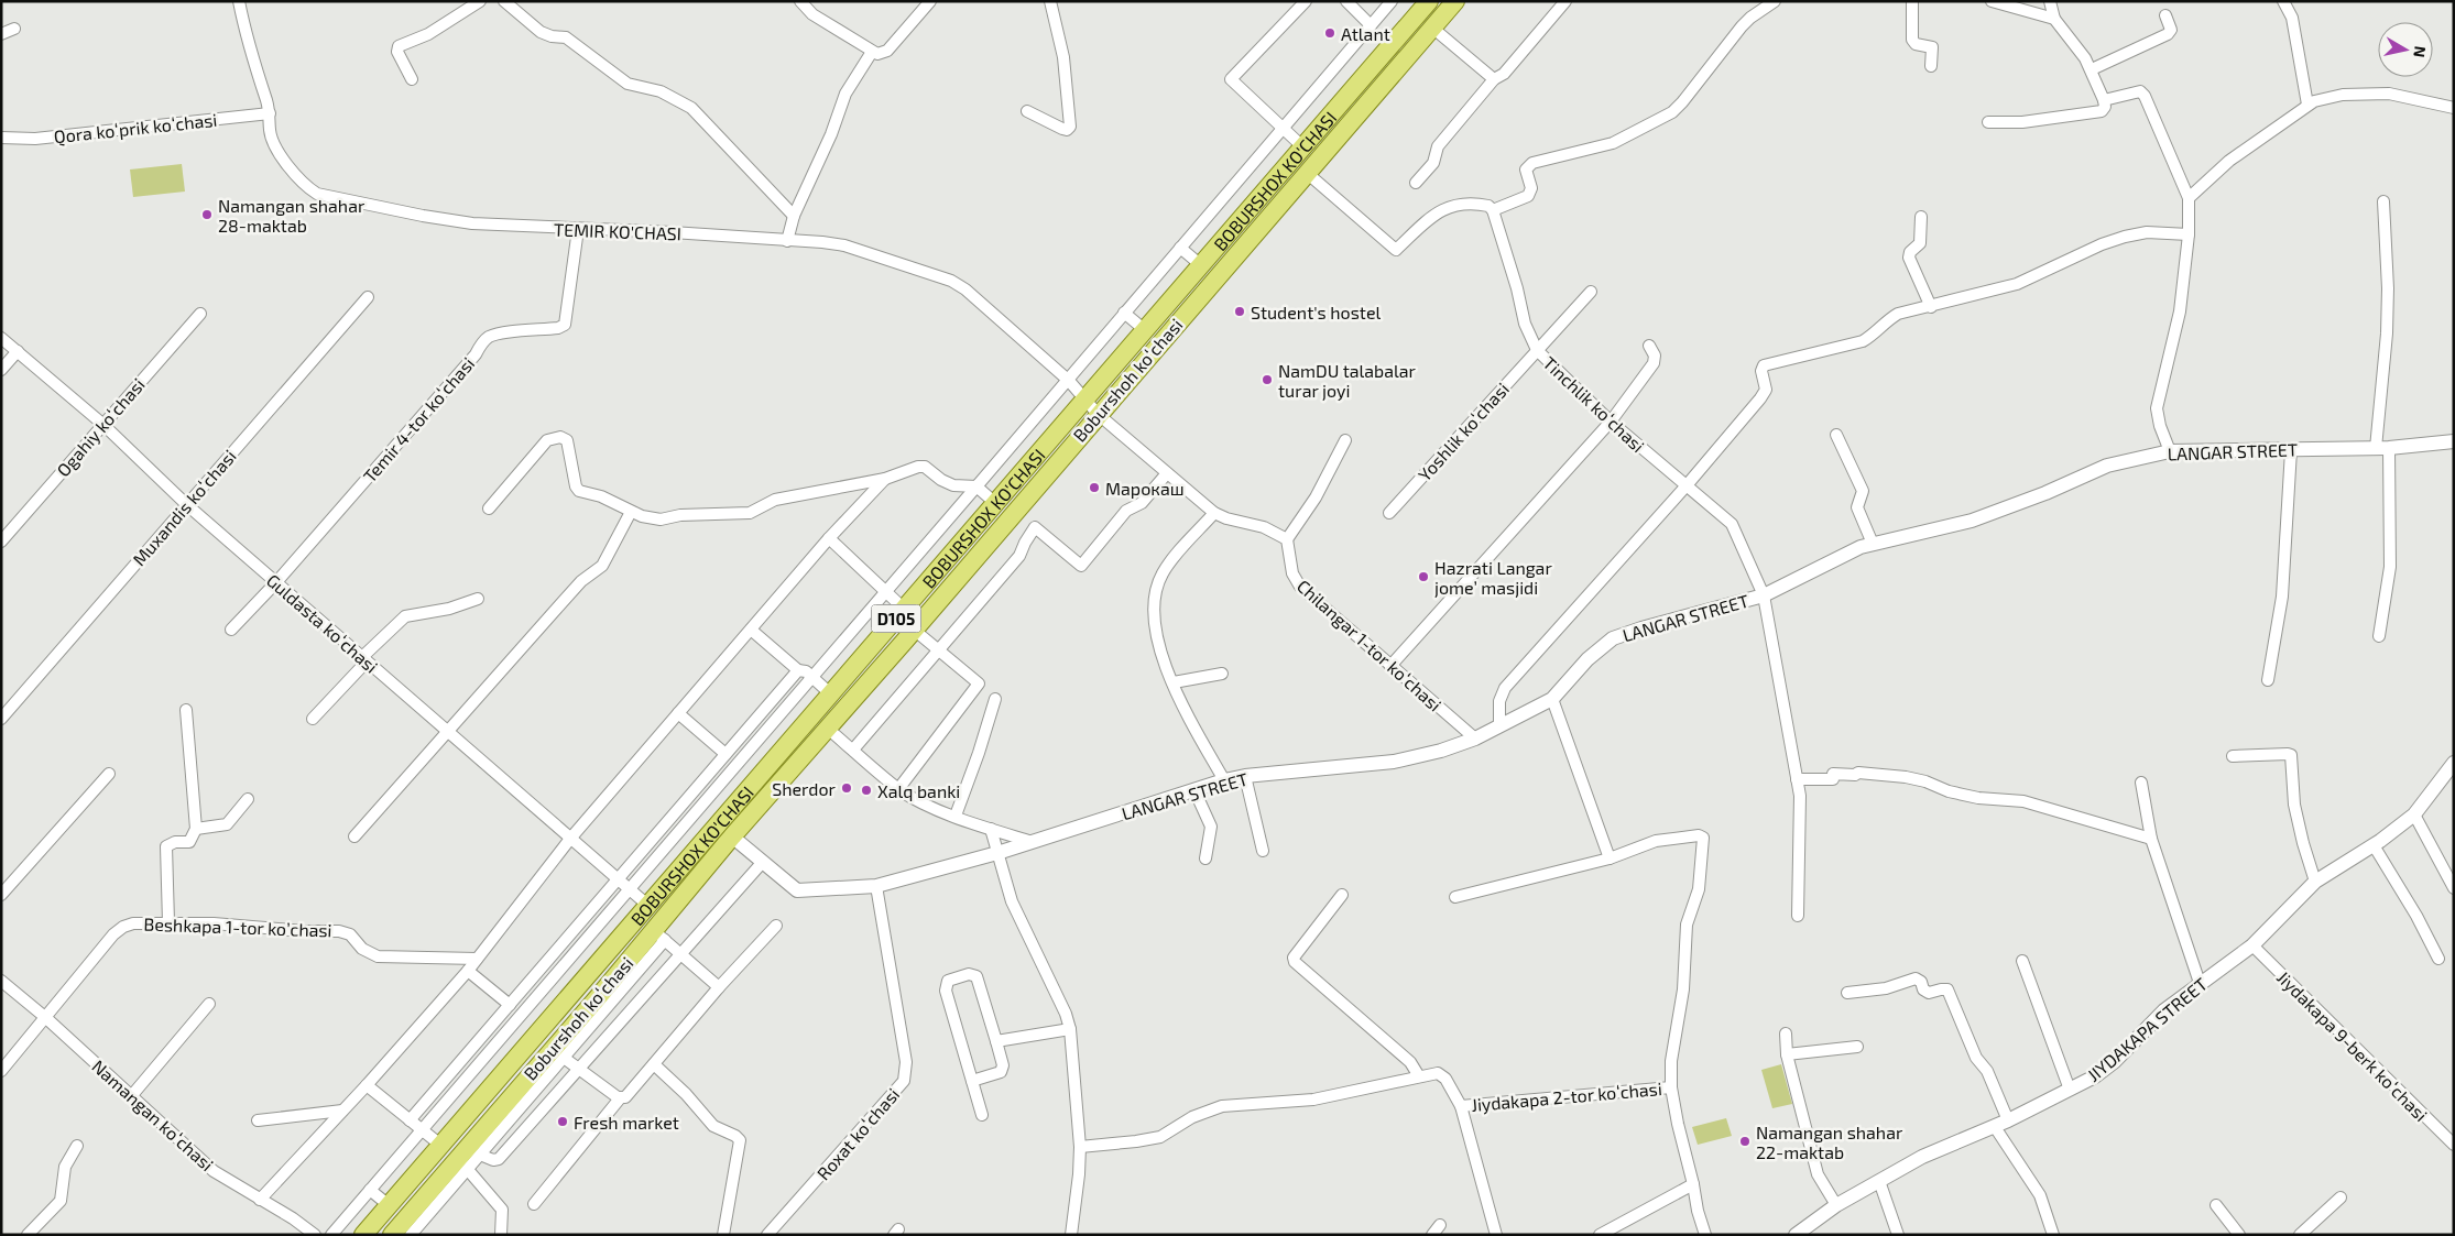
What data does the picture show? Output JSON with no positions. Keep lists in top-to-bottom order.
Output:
{
  "streets": {
    "main road": ["BOBURSHOX KO'CHASI", "Boburshoh koʻchasi", "D105"],
    "street": [
      "Qora koʻprik koʻchasi",
      "TEMIR KO'CHASI",
      "Tinchlik koʻchasi",
      "Temir 4-tor koʻchasi",
      "Ogahiy koʻchasi",
      "Yoshlik koʻchasi",
      "LANGAR STREET",
      "Muxandis koʻchasi",
      "Guldasta koʻchasi",
      "Chilangar 1-tor koʻchasi",
      "Beshkapa 1-tor koʼchasi",
      "JIYDAKAPA STREET",
      "Jiydakapa 9-berk koʻchasi",
      "Jiydakapa 2-tor koʻchasi",
      "Namangan koʻchasi",
      "Roxat koʻchasi"
    ]
  },
  "crossings": [
    ["Qora koʻprik koʻchasi", "TEMIR KO'CHASI"],
    ["BOBURSHOX KO'CHASI", "TEMIR KO'CHASI"],
    ["BOBURSHOX KO'CHASI", "Guldasta koʻchasi"],
    ["TEMIR KO'CHASI", "Boburshoh koʻchasi"],
    ["TEMIR KO'CHASI", "Temir 4-tor koʻchasi"],
    ["Boburshoh koʻchasi", "LANGAR STREET"],
    ["Tinchlik koʻchasi", "Yoshlik koʻchasi"],
    ["Tinchlik koʻchasi", "LANGAR STREET"],
    ["Temir 4-tor koʻchasi", "Guldasta koʻchasi"],
    ["Ogahiy koʻchasi", "Guldasta koʻchasi"],
    ["LANGAR STREET", "Chilangar 1-tor koʻchasi"],
    ["LANGAR STREET", "Roxat koʻchasi"],
    ["Muxandis koʻchasi", "Guldasta koʻchasi"],
    ["Beshkapa 1-tor koʼchasi", "Namangan koʻchasi"],
    ["JIYDAKAPA STREET", "Jiydakapa 9-berk koʻchasi"]
  ],
  "places": [
    "Atlant",
    "Namangan shahar 28-maktab",
    "Student's hostel",
    "NamDU talabalar turar joyi",
    "Марокаш",
    "Hazrati Langar jome’ masjidi",
    "Sherdor",
    "Xalq banki",
    "Fresh market",
    "Namangan shahar 22-maktab"
  ],
  "north": "right"
}
